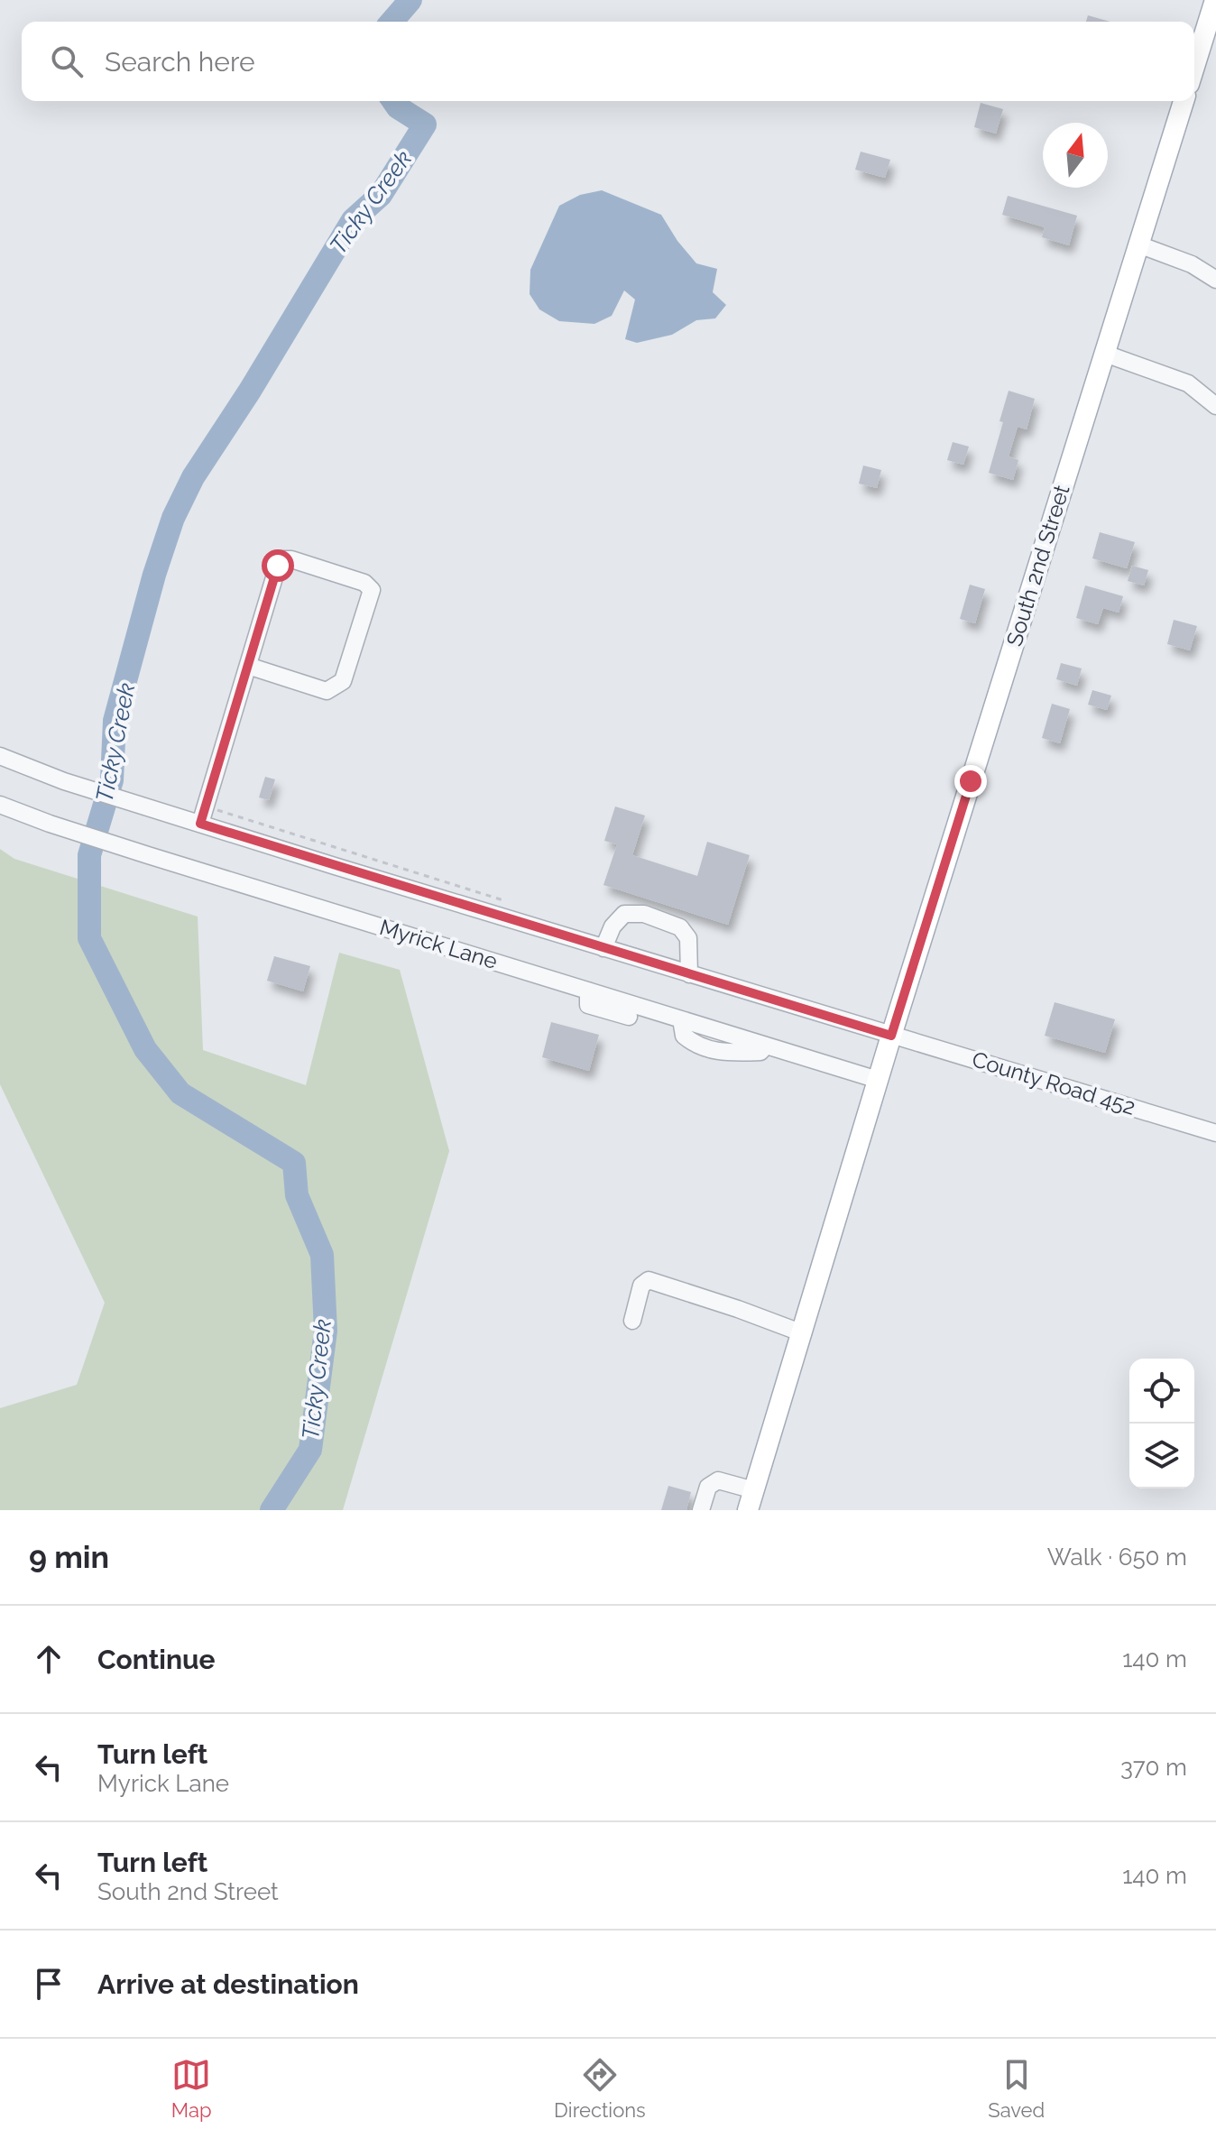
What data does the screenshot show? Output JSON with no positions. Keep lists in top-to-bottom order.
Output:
{
  "streets": {
    "main road": ["South 2nd Street"],
    "street": ["Myrick Lane", "County Road 452"]
  },
  "crossings": [
    ["South 2nd Street", "Myrick Lane"],
    ["South 2nd Street", "County Road 452"],
    ["Myrick Lane", "County Road 452"]
  ],
  "water": ["Ticky Creek"],
  "north": "top",
  "page": {
    "search": "Search here",
    "heading": ["9 min", "Walk · 650 m"],
    "list": [
      ["Continue", "140 m"],
      ["Turn left", "Myrick Lane", "370 m"],
      ["Turn left", "South 2nd Street", "140 m"],
      "Arrive at destination"
    ],
    "nav": ["Map", "Directions", "Saved"]
  }
}
